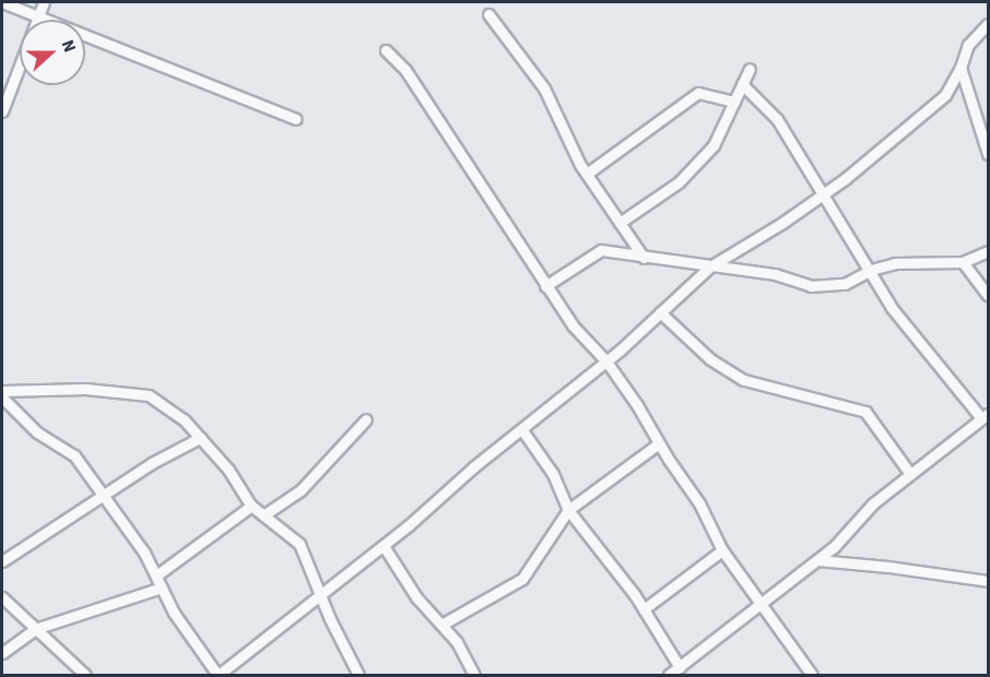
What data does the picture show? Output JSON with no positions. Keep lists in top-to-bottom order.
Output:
{
  "north": "right"
}
